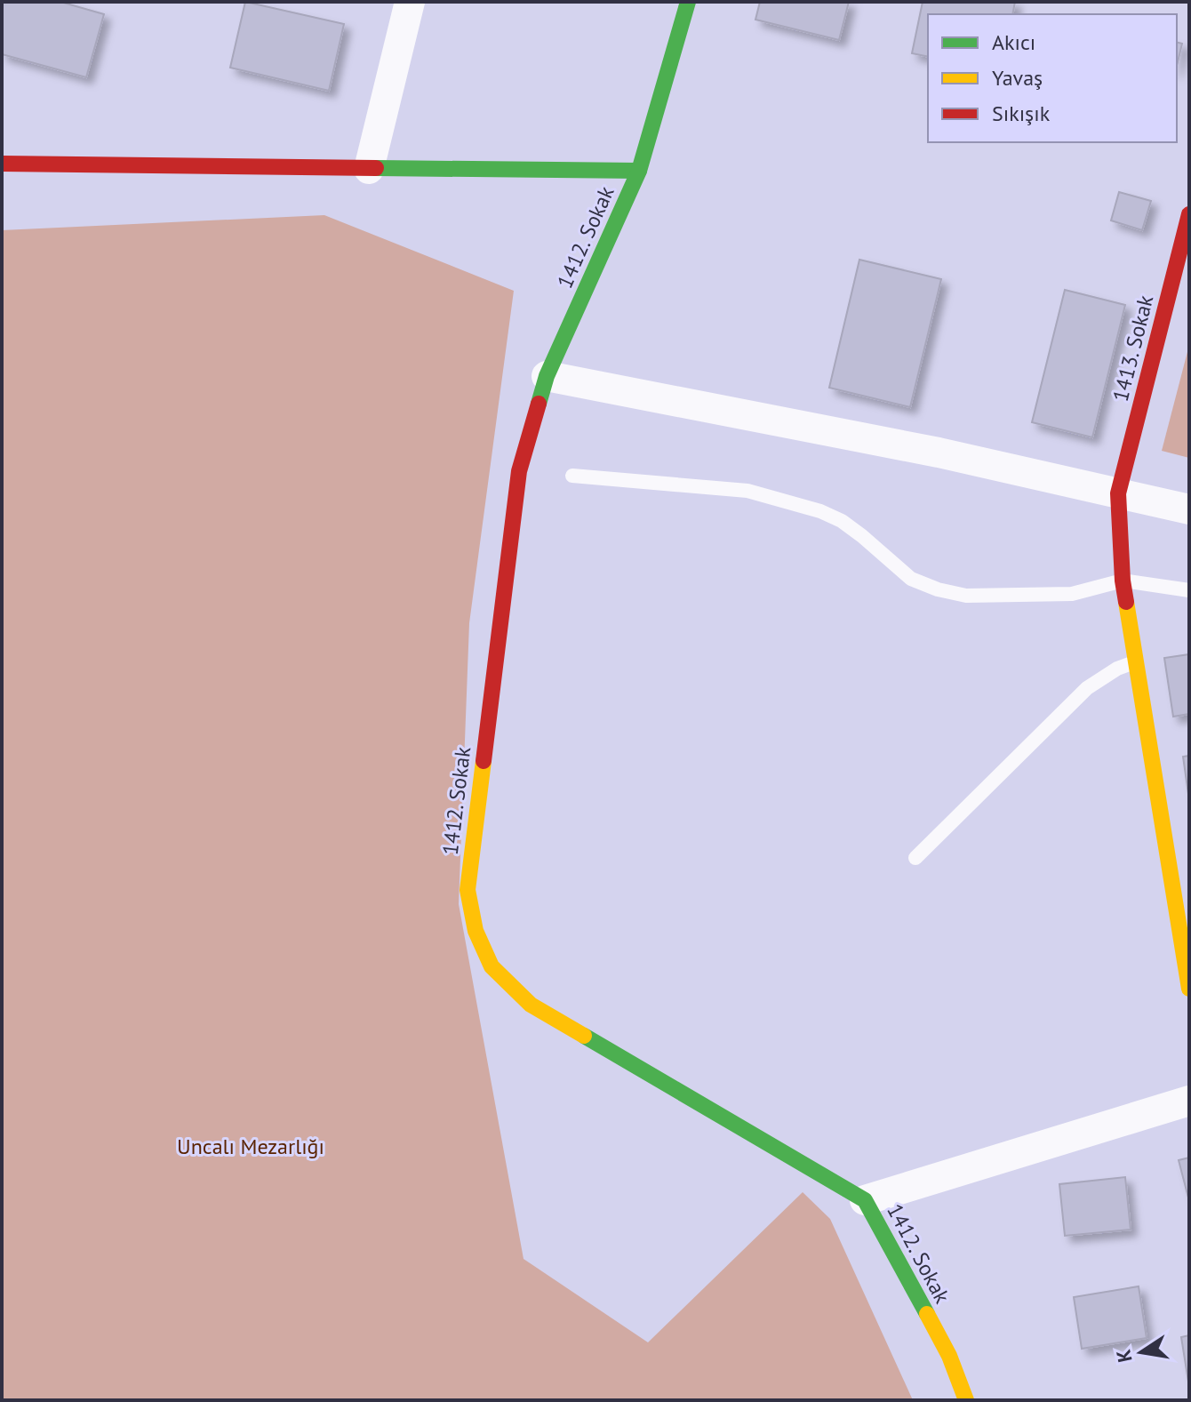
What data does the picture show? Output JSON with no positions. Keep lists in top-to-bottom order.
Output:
{
  "streets": {
    "street": ["1412. Sokak", "1413. Sokak"]
  },
  "parks": ["Uncalı Mezarlığı"],
  "legend": ["Akıcı", "Yavaş", "Sıkışık"],
  "north": "left"
}
